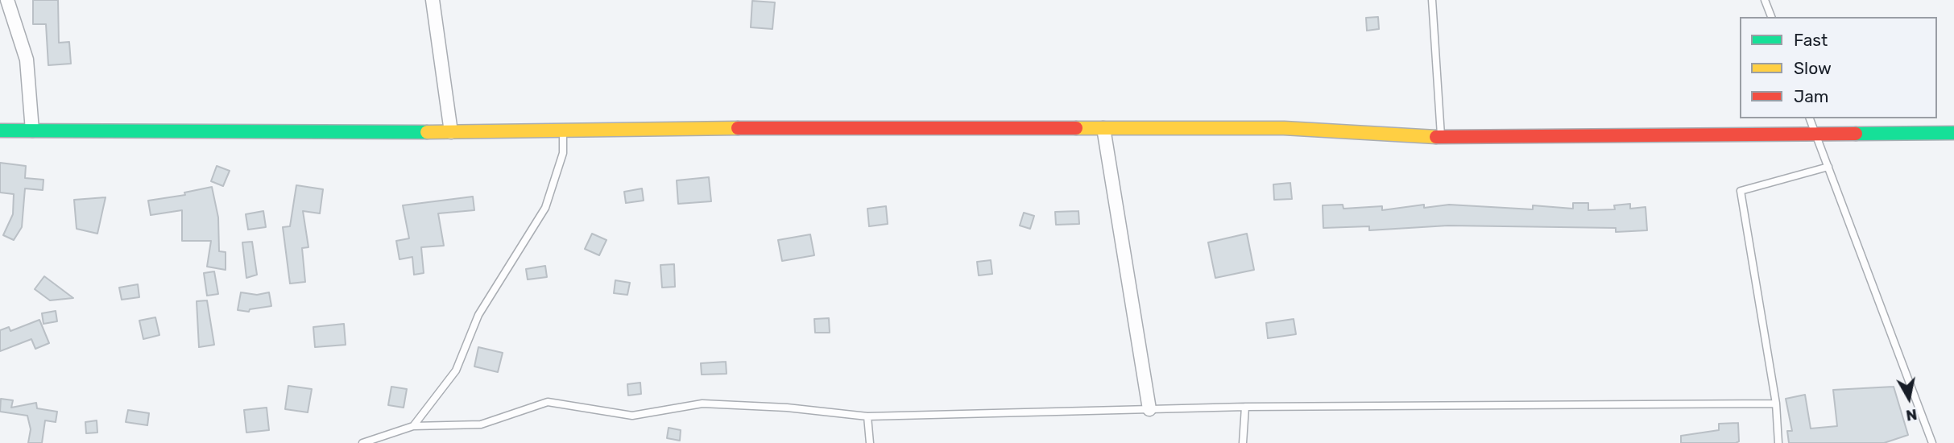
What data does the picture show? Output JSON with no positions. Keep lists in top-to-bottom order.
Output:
{
  "legend": ["Fast", "Slow", "Jam"],
  "north": "bottom"
}
